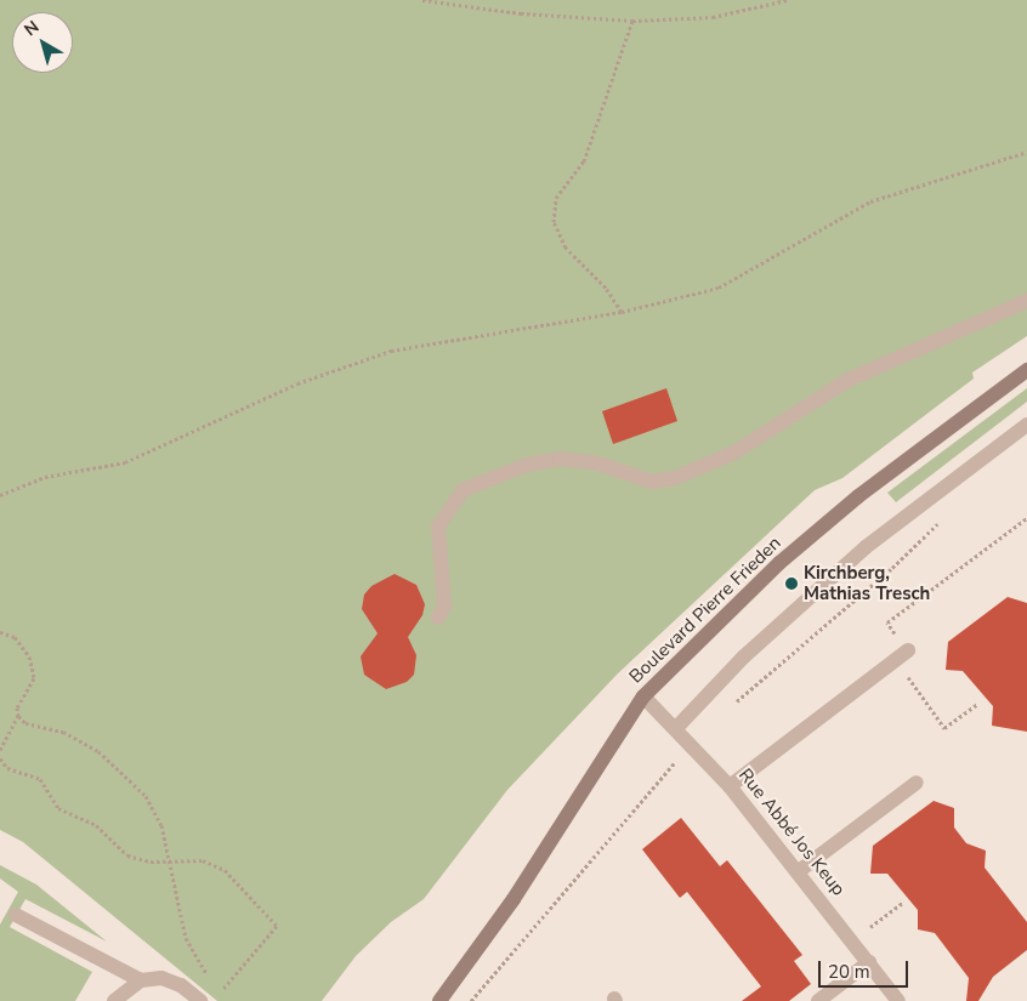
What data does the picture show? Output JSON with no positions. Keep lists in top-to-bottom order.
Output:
{
  "streets": {
    "main road": ["Boulevard Pierre Frieden"],
    "street": ["Rue Abbé Jos Keup"]
  },
  "crossings": [
    ["Boulevard Pierre Frieden", "Rue Abbé Jos Keup"]
  ],
  "places": ["Kirchberg, Mathias Tresch"],
  "scale_bar": "20 m",
  "north": "top left"
}
